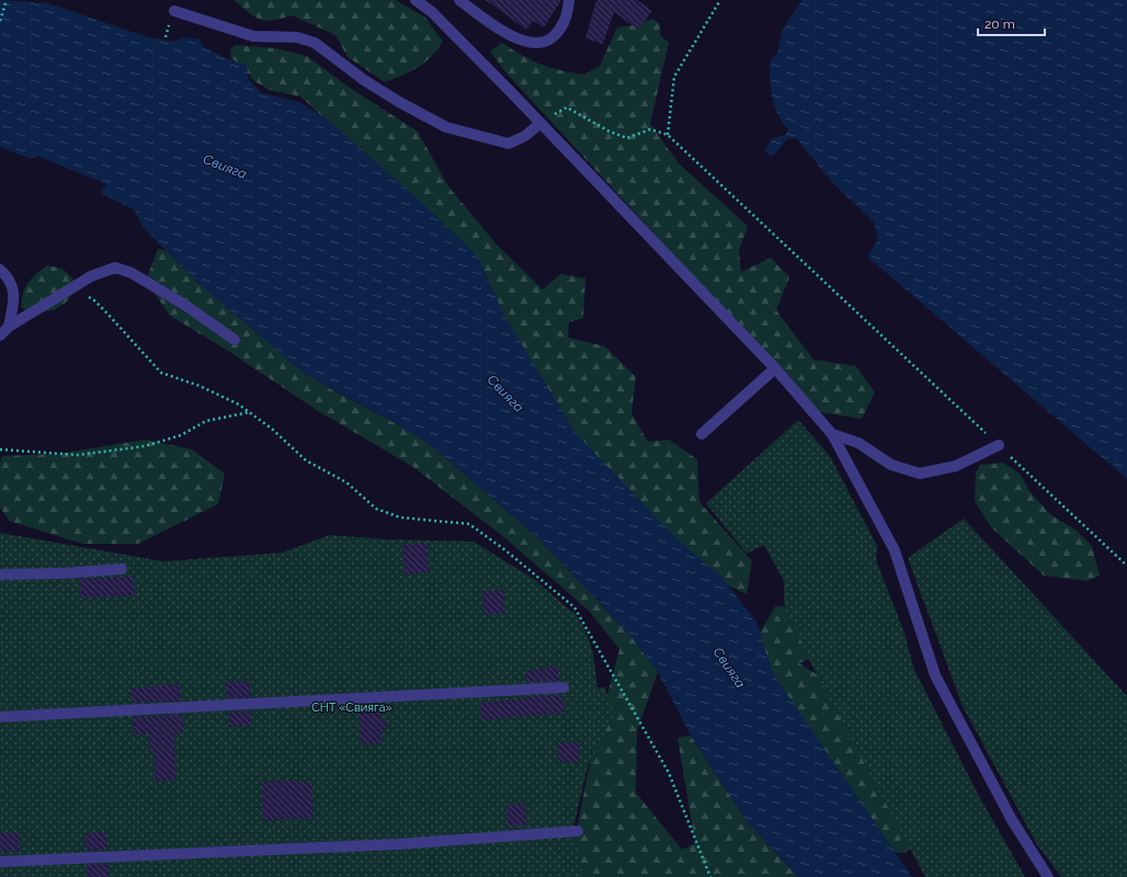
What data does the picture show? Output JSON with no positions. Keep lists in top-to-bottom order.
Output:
{
  "water": ["Свияга"],
  "parks": ["СНТ «Свияга»"],
  "scale_bar": "20 m"
}
